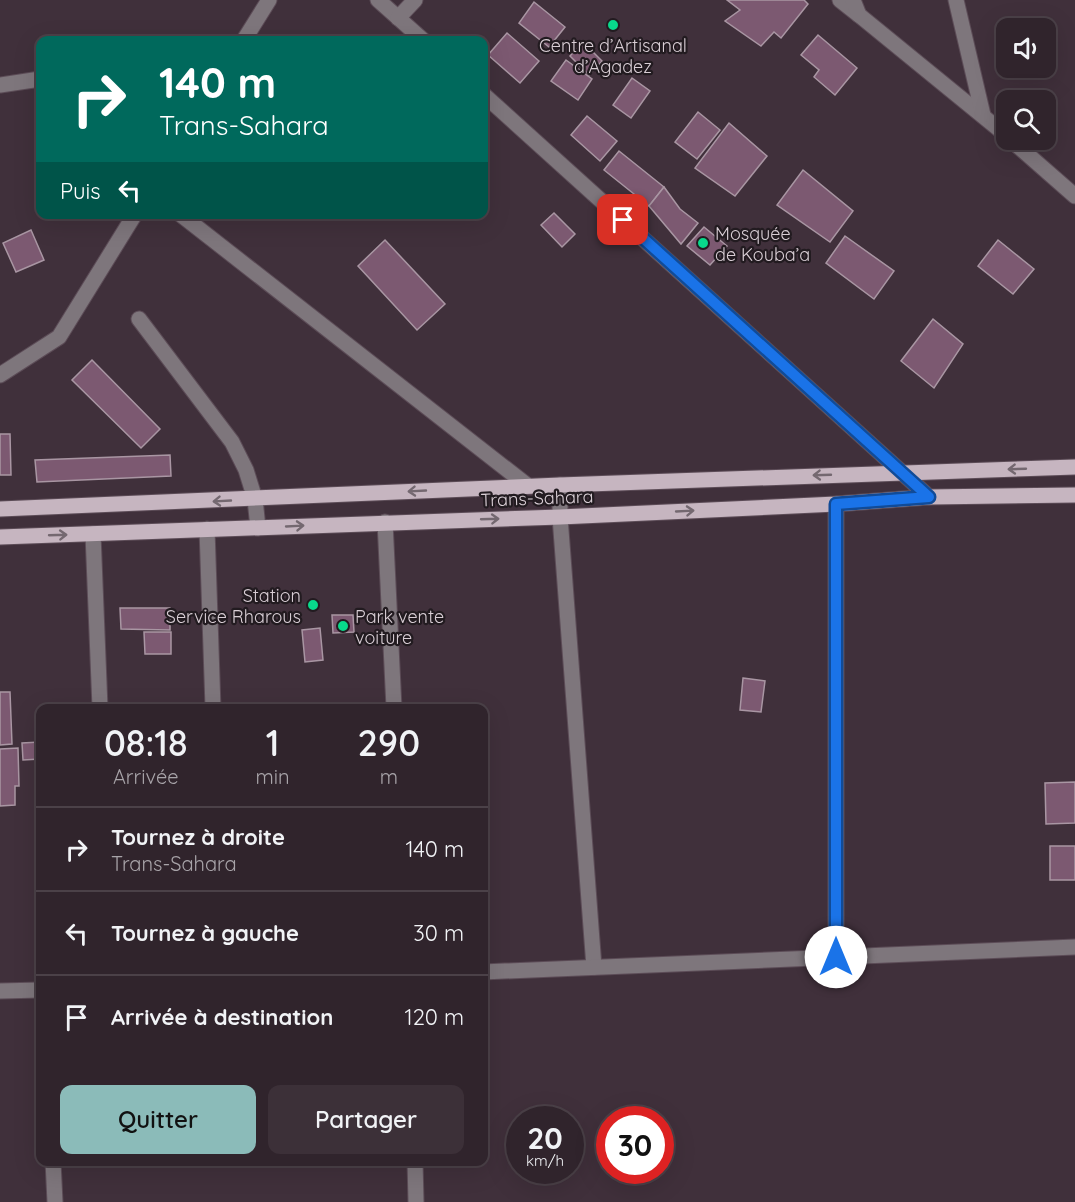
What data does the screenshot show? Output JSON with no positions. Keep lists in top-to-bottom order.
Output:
{
  "streets": {
    "main road": ["Trans-Sahara"]
  },
  "places": [
    "Centre d’Artisanal d’Agadez",
    "Mosquée de Kouba’a",
    "Station Service Rharous",
    "Park vente voiture"
  ],
  "page": {
    "turn": ["140 m", "Trans-Sahara"],
    "then": "Puis",
    "eta": [
      "08:18",
      "Arrivée",
      "1",
      "min",
      "290",
      "m"
    ],
    "list": [
      {
        "name": "Tournez à droite",
        "note": "Trans-Sahara",
        "value": "140 m"
      },
      {
        "name": "Tournez à gauche",
        "value": "30 m"
      },
      {
        "name": "Arrivée à destination",
        "value": "120 m"
      }
    ],
    "buttons": ["Quitter", "Partager"],
    "speed": "20 km/h",
    "limit": "30"
  }
}
